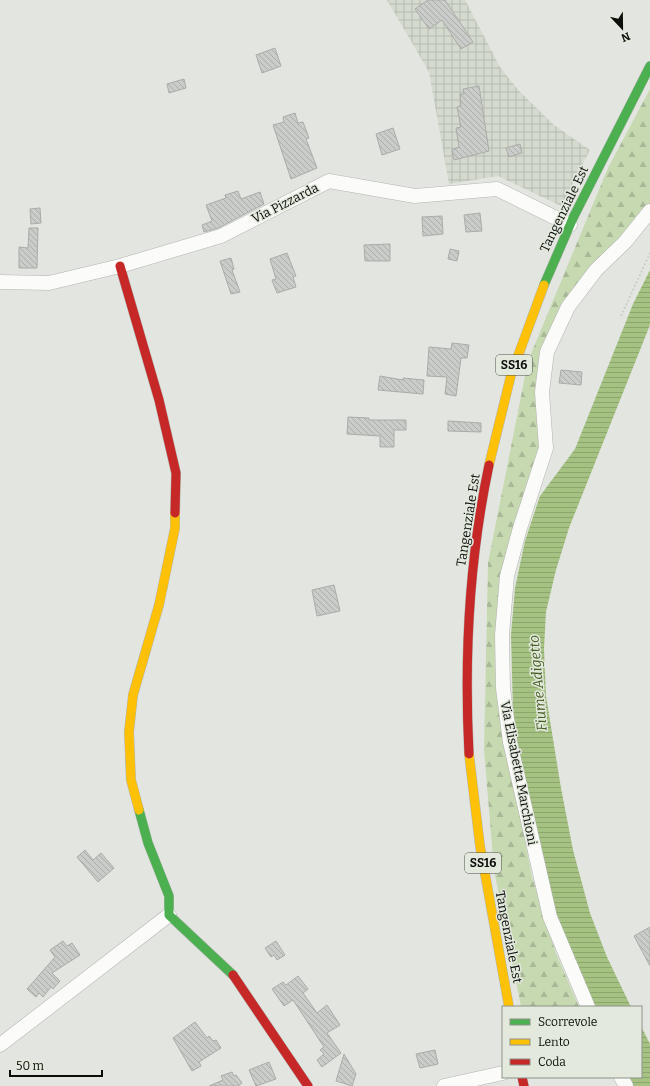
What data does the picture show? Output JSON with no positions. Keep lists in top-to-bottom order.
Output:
{
  "streets": {
    "main road": ["Tangenziale Est", "SS16"],
    "street": ["Via Pizzarda", "Via Elisabetta Marchioni"]
  },
  "crossings": [
    ["Via Pizzarda", "Tangenziale Est"]
  ],
  "water": ["Fiume Adigetto"],
  "legend": ["Scorrevole", "Lento", "Coda"],
  "scale_bar": "50 m",
  "north": "bottom"
}
